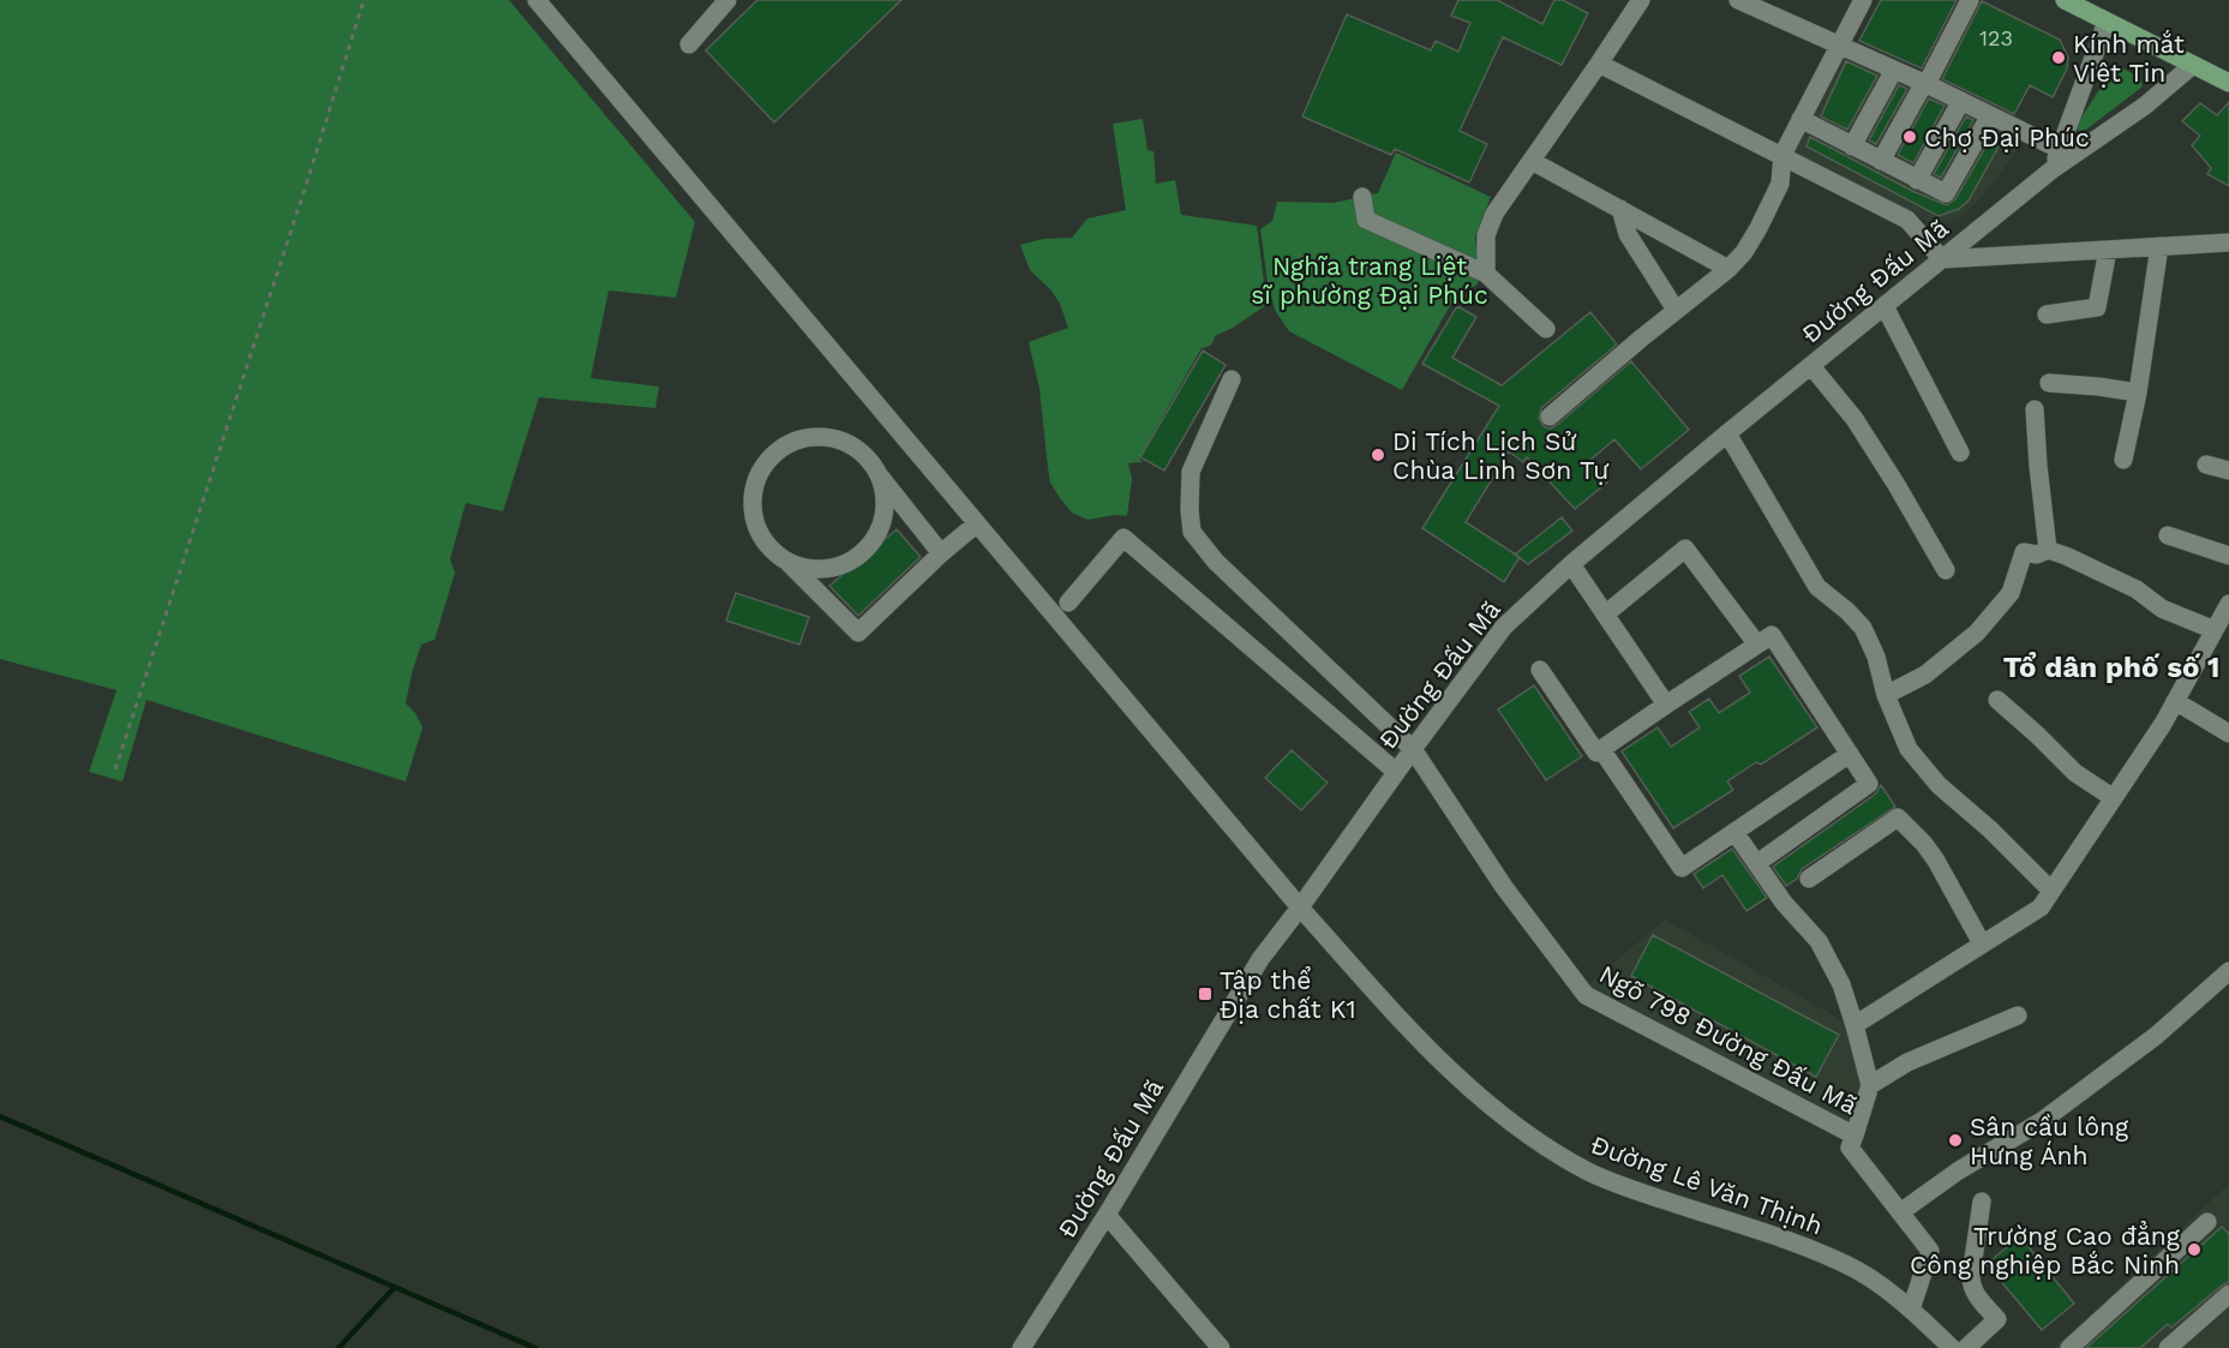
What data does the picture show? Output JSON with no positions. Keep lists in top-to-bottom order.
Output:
{
  "streets": {
    "street": ["Đường Đấu Mã", "Ngõ 798 Đường Đấu Mã", "Đường Lê Văn Thịnh"]
  },
  "crossings": [
    ["Đường Đấu Mã", "Ngõ 798 Đường Đấu Mã"],
    ["Đường Đấu Mã", "Đường Lê Văn Thịnh"],
    ["Ngõ 798 Đường Đấu Mã", "Đường Lê Văn Thịnh"]
  ],
  "districts": ["Tổ dân phố số 1"],
  "parks": ["Nghĩa trang Liệt sĩ phường Đại Phúc"],
  "places": {
    "other": [
      "Kính mắt Việt Tin",
      "Chợ Đại Phúc",
      "Di Tích Lịch Sử Chùa Linh Sơn Tự",
      "Sân cầu lông Hưng Ánh",
      "Trường Cao đẳng Công nghiệp Bắc Ninh"
    ],
    "transit": ["Tập thể Địa chất K1"]
  },
  "house_numbers": ["123"]
}
